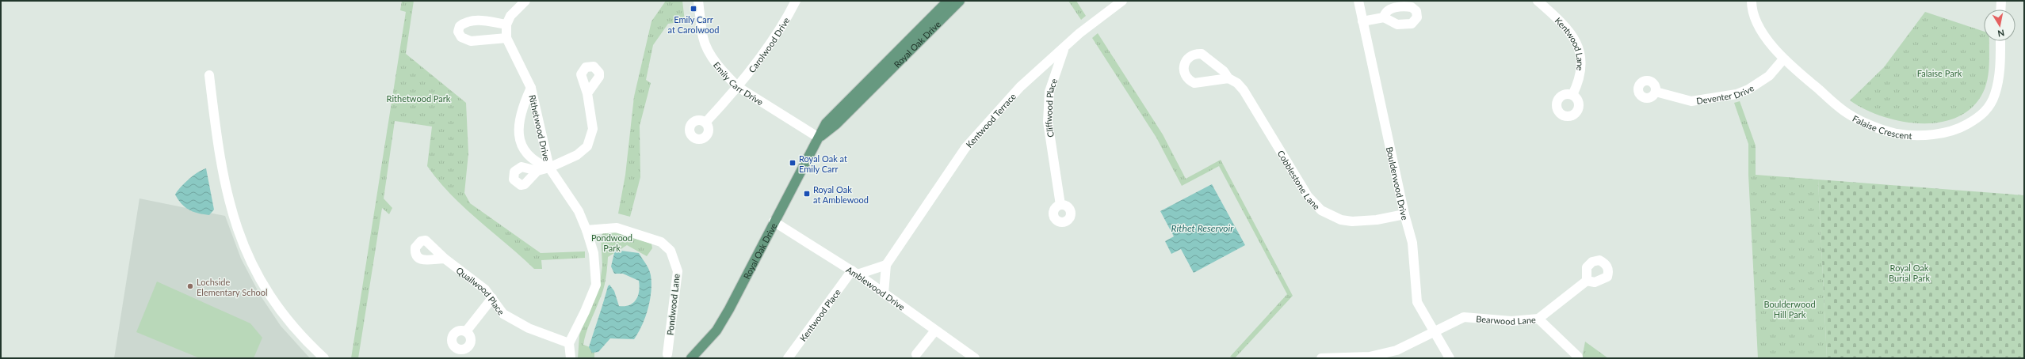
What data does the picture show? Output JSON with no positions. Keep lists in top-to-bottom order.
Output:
{
  "streets": {
    "main road": ["Royal Oak Drive"],
    "street": [
      "Carolwood Drive",
      "Kentwood Lane",
      "Emily Carr Drive",
      "Deventer Drive",
      "Cliffwood Place",
      "Kentwood Terrace",
      "Falaise Crescent",
      "Rithetwood Drive",
      "Cobblestone Lane",
      "Boulderwood Drive",
      "Amblewood Drive",
      "Quailwood Place",
      "Pondwood Lane",
      "Kentwood Place",
      "Bearwood Lane"
    ]
  },
  "crossings": [
    ["Royal Oak Drive", "Emily Carr Drive"],
    ["Royal Oak Drive", "Amblewood Drive"],
    ["Carolwood Drive", "Emily Carr Drive"],
    ["Deventer Drive", "Falaise Crescent"],
    ["Cliffwood Place", "Kentwood Terrace"],
    ["Rithetwood Drive", "Quailwood Place"],
    ["Rithetwood Drive", "Pondwood Lane"],
    ["Cobblestone Lane", "Boulderwood Drive"],
    ["Boulderwood Drive", "Bearwood Lane"],
    ["Amblewood Drive", "Kentwood Place"]
  ],
  "water": ["Rithet Reservoir"],
  "parks": [
    "Falaise Park",
    "Rithetwood Park",
    "Pondwood Park",
    "Royal Oak Burial Park",
    "Boulderwood Hill Park"
  ],
  "places": {
    "transit": ["Emily Carr at Carolwood", "Royal Oak at Emily Carr", "Royal Oak at Amblewood"],
    "other": ["Lochside Elementary School"]
  },
  "north": "bottom"
}
